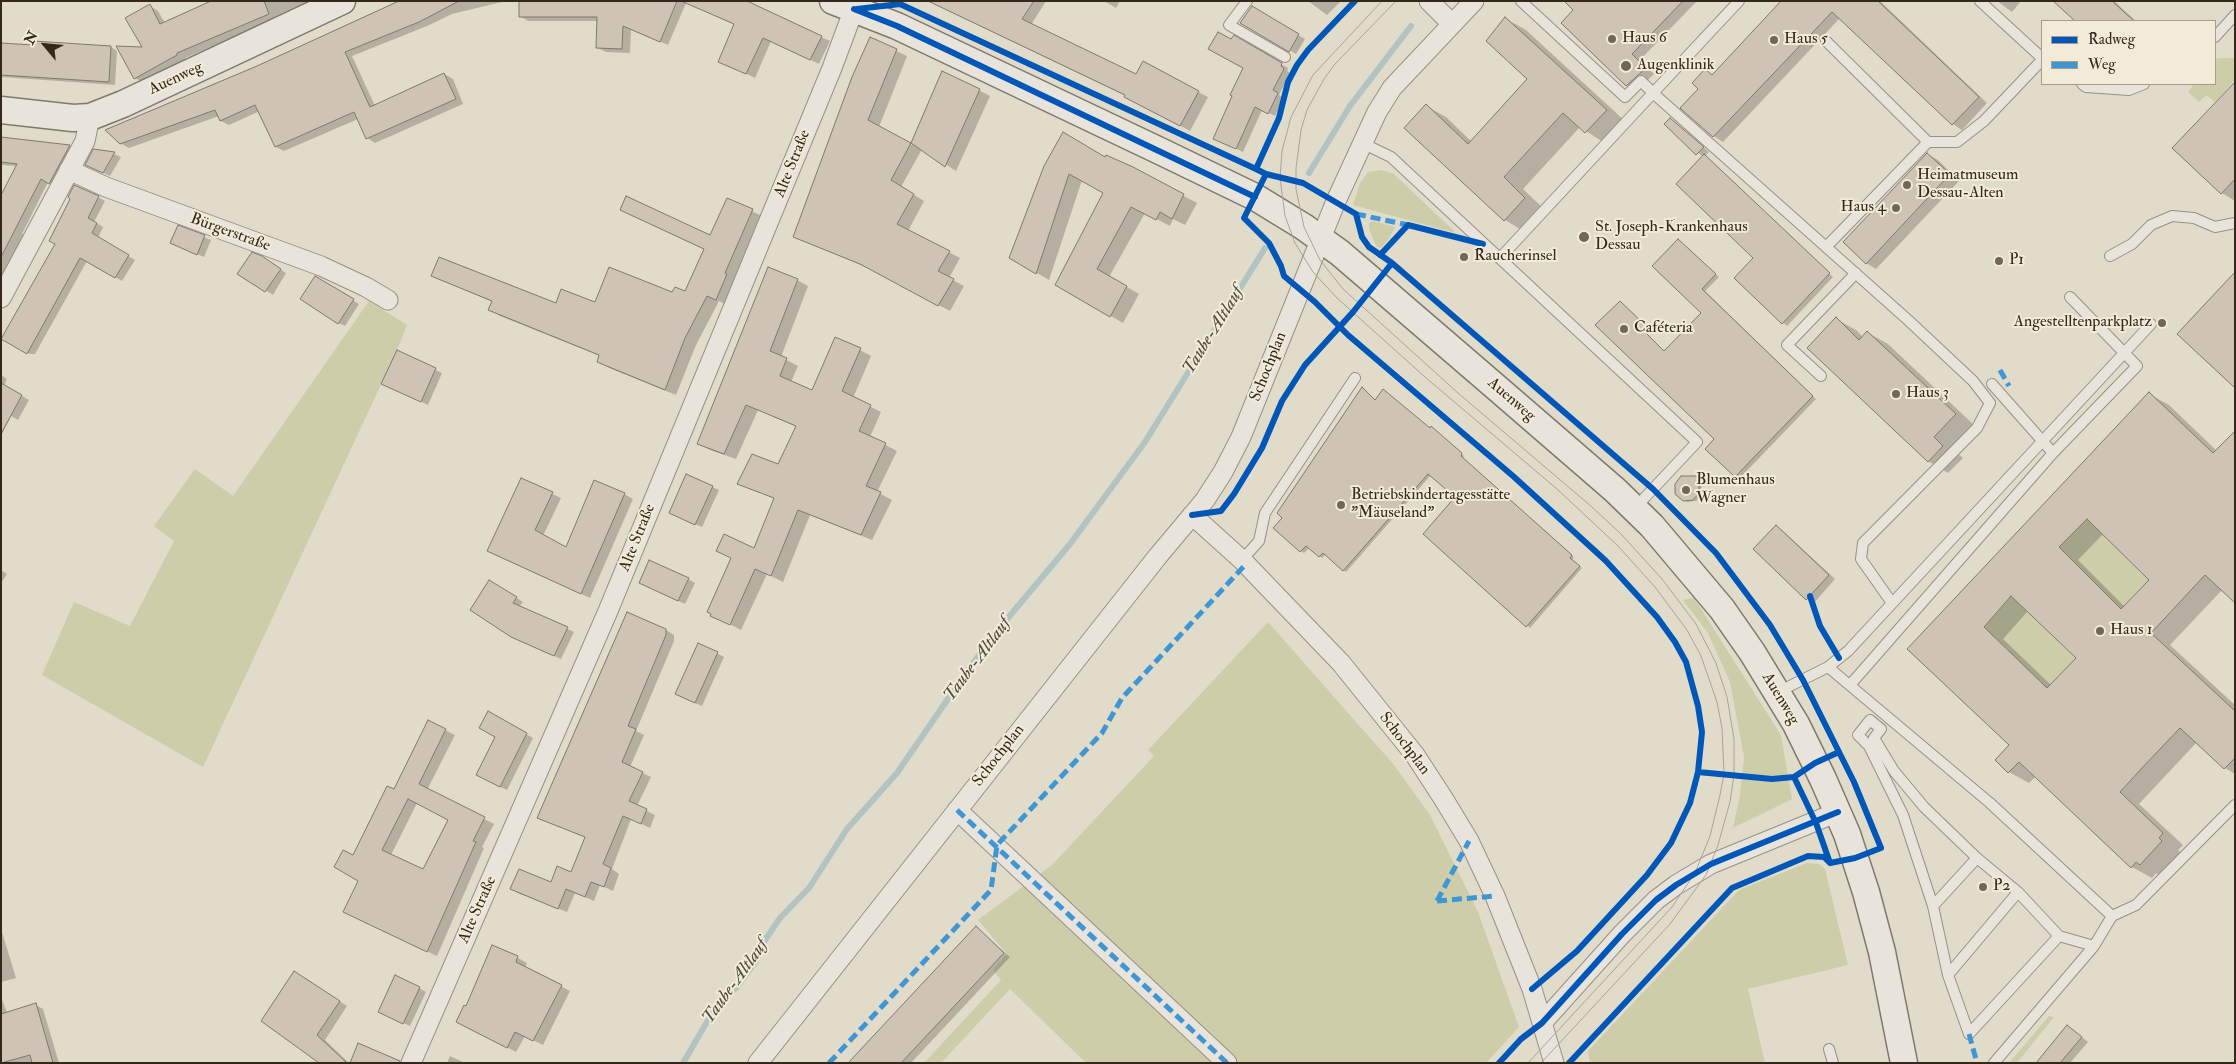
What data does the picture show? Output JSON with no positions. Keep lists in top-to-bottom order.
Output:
{
  "streets": {
    "main road": ["Auenweg"],
    "street": ["Alte Straße", "Bürgerstraße", "Schochplan"]
  },
  "crossings": [
    ["Auenweg", "Alte Straße"],
    ["Auenweg", "Schochplan"]
  ],
  "water": ["Taube-Altlauf"],
  "places": [
    "Haus 6",
    "Haus 5",
    "Augenklinik",
    "Heimatmuseum Dessau-Alten",
    "Haus 4",
    "St. Joseph-Krankenhaus Dessau",
    "Raucherinsel",
    "P1",
    "Angestelltenparkplatz",
    "Caféteria",
    "Haus 3",
    "Blumenhaus Wagner",
    "Betriebskindertagesstätte \"Mäuseland\"",
    "Haus 1",
    "P2"
  ],
  "legend": ["Radweg", "Weg"],
  "north": "top left"
}
